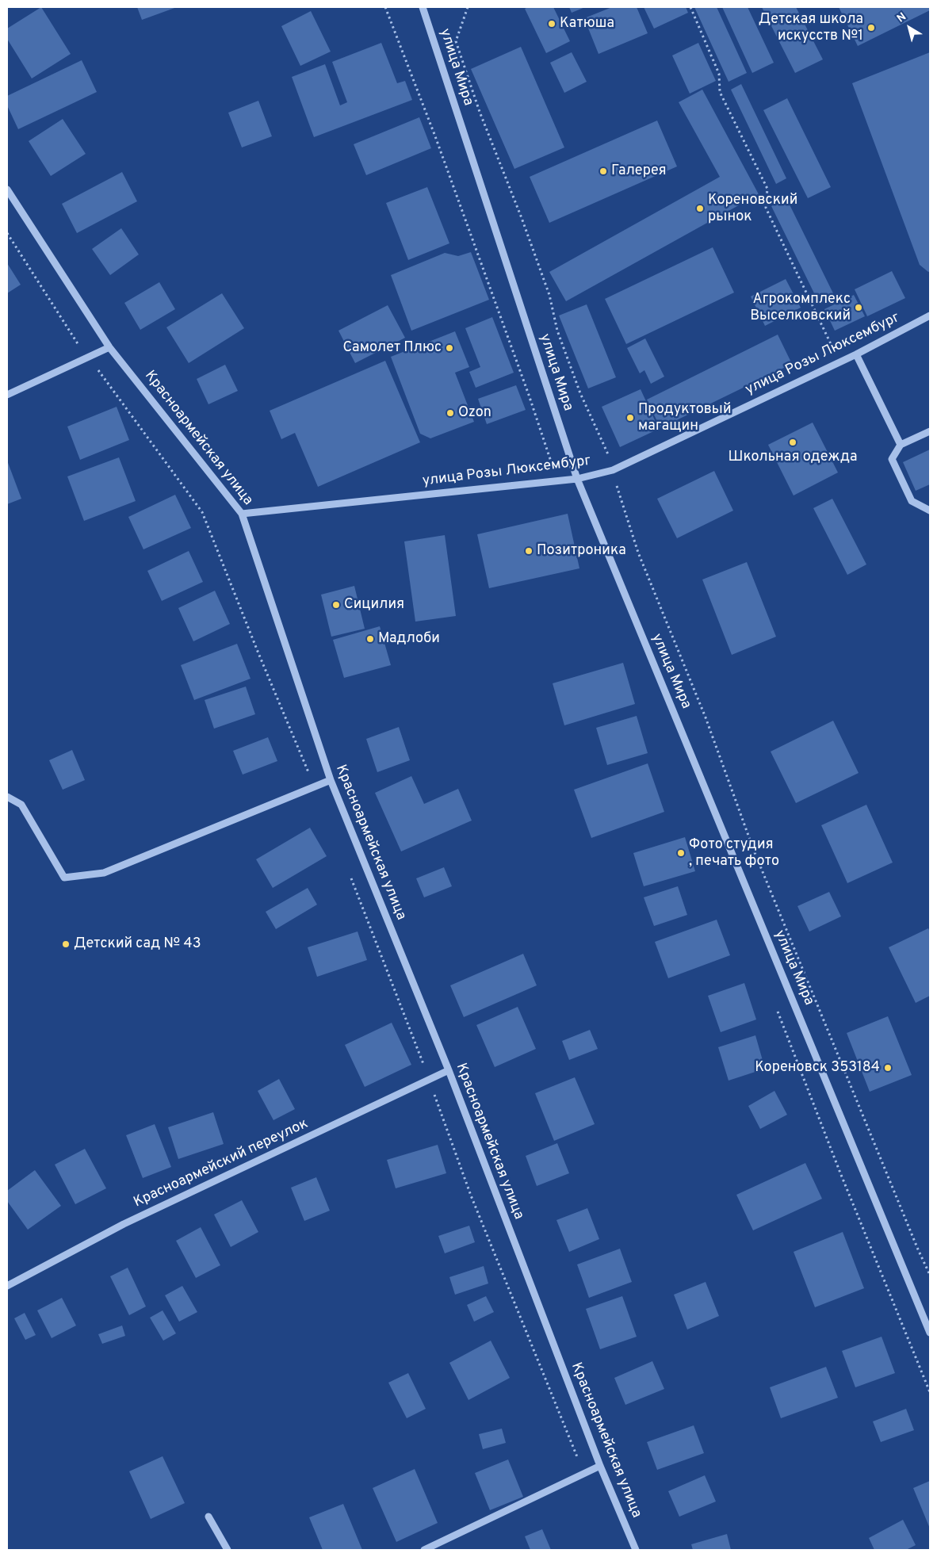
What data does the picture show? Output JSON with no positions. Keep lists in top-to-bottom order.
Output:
{
  "streets": {
    "street": [
      "улица Мира",
      "улица Розы Люксембург",
      "Красноармейская улица",
      "Красноармейский переулок"
    ]
  },
  "crossings": [
    ["улица Мира", "улица Розы Люксембург"],
    ["улица Розы Люксембург", "Красноармейская улица"],
    ["Красноармейская улица", "Красноармейский переулок"]
  ],
  "places": [
    "Катюша",
    "Детская школа искусств №1",
    "Галерея",
    "Кореновский рынок",
    "Агрокомплекс Выселковский",
    "Самолет Плюс",
    "Ozon",
    "Продуктовый магащин",
    "Школьная одежда",
    "Позитроника",
    "Сицилия",
    "Мадлоби",
    "Фото студия , печать фото",
    "Детский сад № 43",
    "Кореновск 353184"
  ],
  "north": "top left"
}
